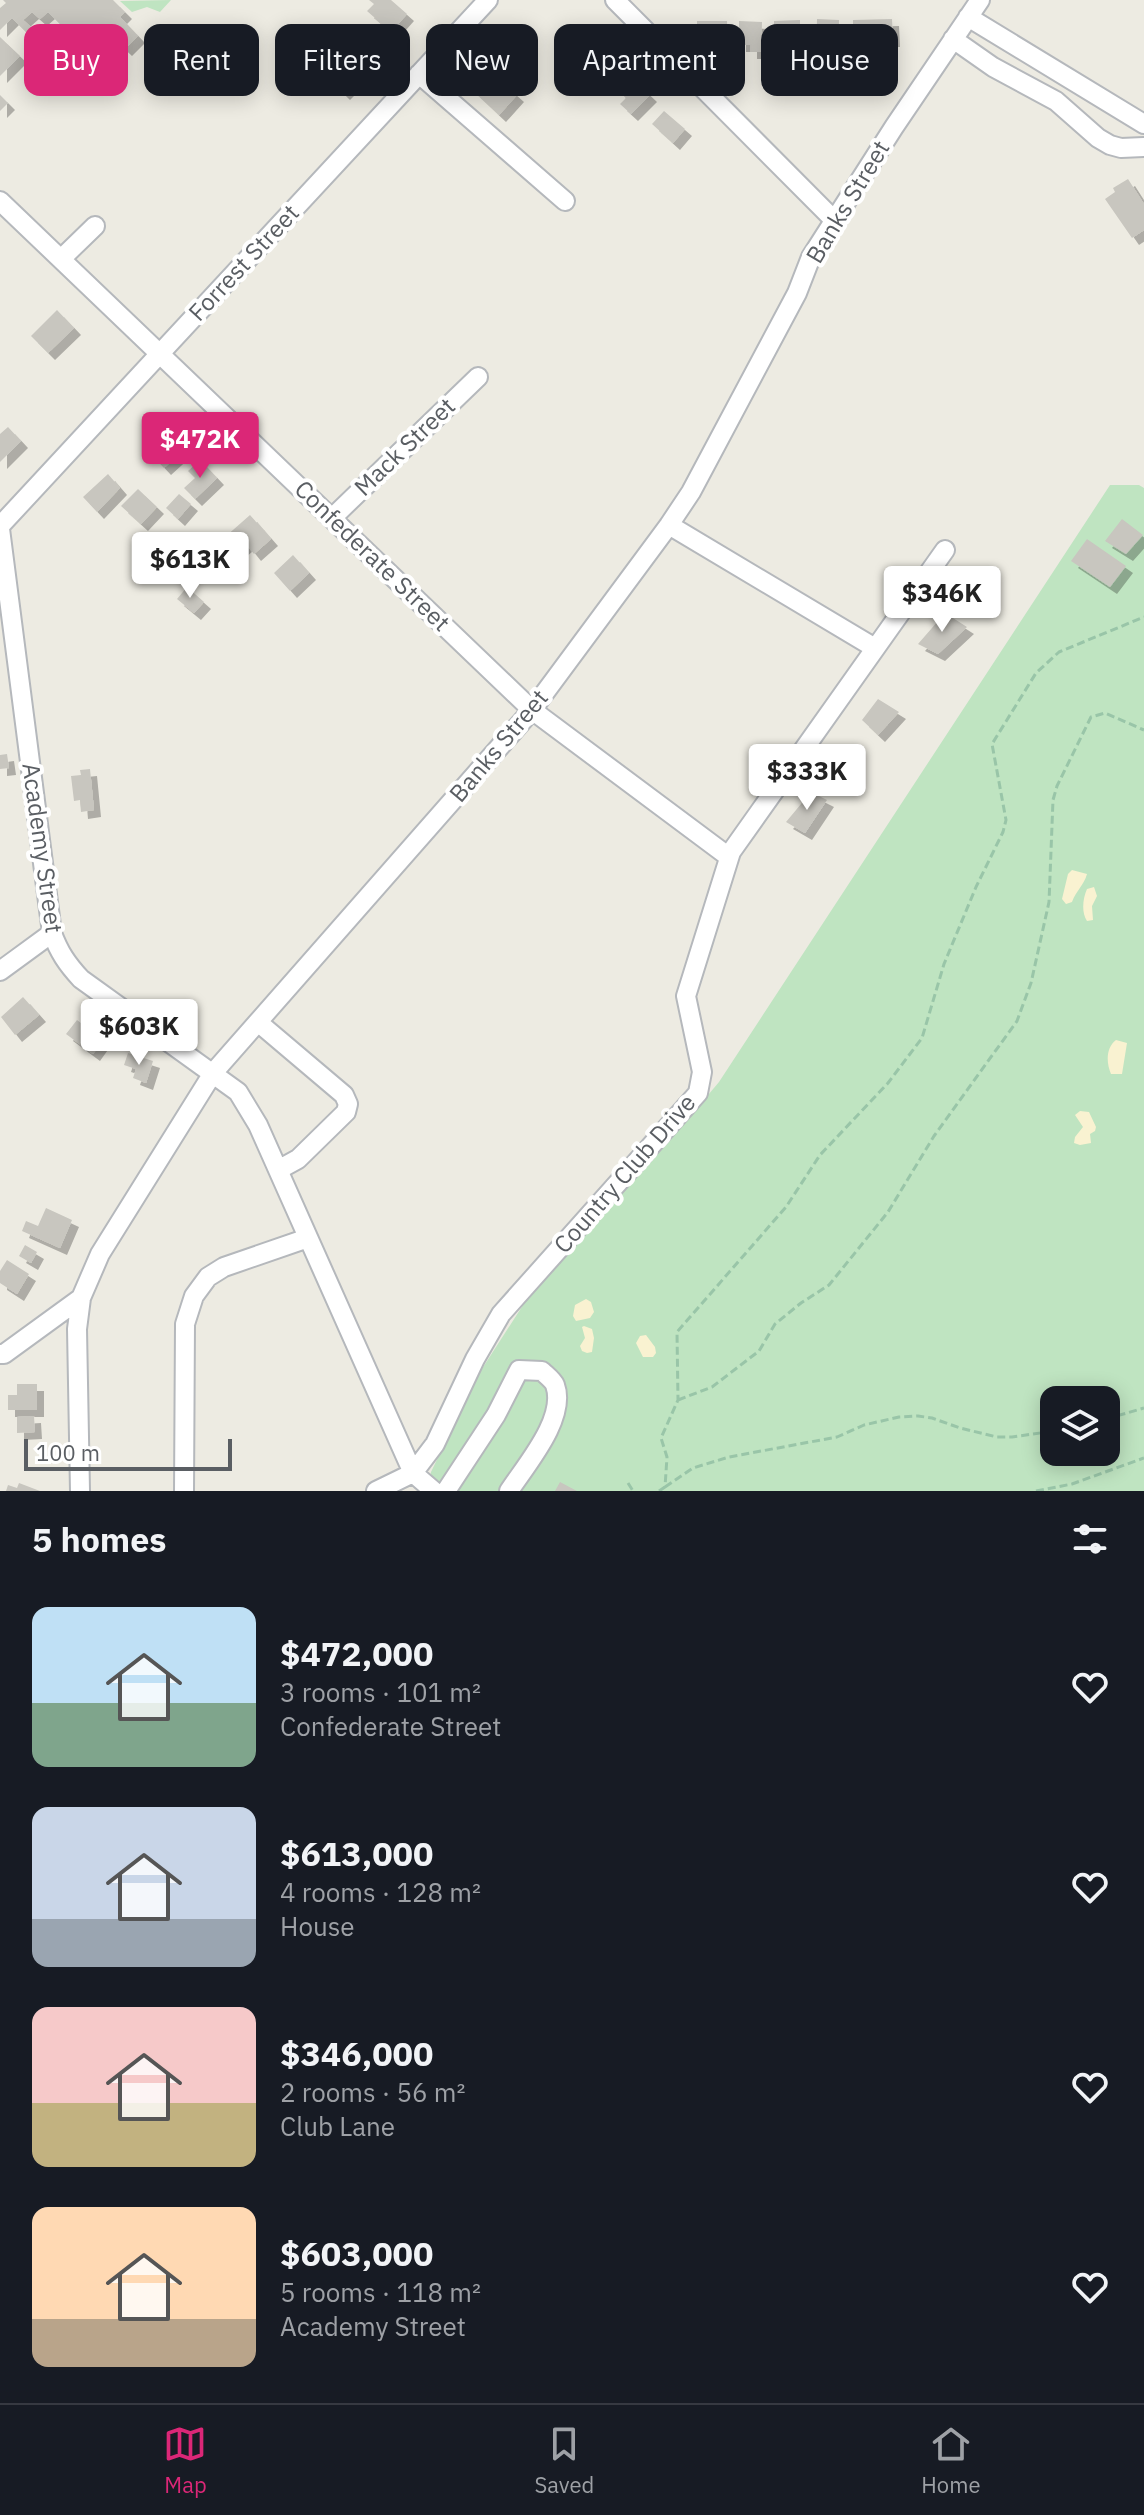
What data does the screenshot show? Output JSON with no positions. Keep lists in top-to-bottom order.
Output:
{
  "streets": {
    "street": [
      "Banks Street",
      "Forrest Street",
      "Mack Street",
      "Confederate Street",
      "Academy Street",
      "Country Club Drive"
    ]
  },
  "crossings": [
    ["Banks Street", "Confederate Street"],
    ["Banks Street", "Academy Street"],
    ["Forrest Street", "Confederate Street"],
    ["Forrest Street", "Academy Street"],
    ["Mack Street", "Confederate Street"],
    ["Confederate Street", "Country Club Drive"],
    ["Academy Street", "Country Club Drive"]
  ],
  "scale_bar": "100 m",
  "page": {
    "chip": [
      "Buy",
      "Rent",
      "Filters",
      "New",
      "Apartment",
      "House"
    ],
    "price": [
      "$472K",
      "$613K",
      "$346K",
      "$333K",
      "$603K"
    ],
    "scale": "100 m",
    "heading": "5 homes",
    "list": [
      {
        "name": "$472,000",
        "note": "3 rooms · 101 m² · Confederate Street"
      },
      {
        "name": "$613,000",
        "note": "4 rooms · 128 m² · House"
      },
      {
        "name": "$346,000",
        "note": "2 rooms · 56 m² · Club Lane"
      },
      {
        "name": "$603,000",
        "note": "5 rooms · 118 m² · Academy Street"
      }
    ],
    "tabs": ["Map", "Saved", "Home"]
  }
}
